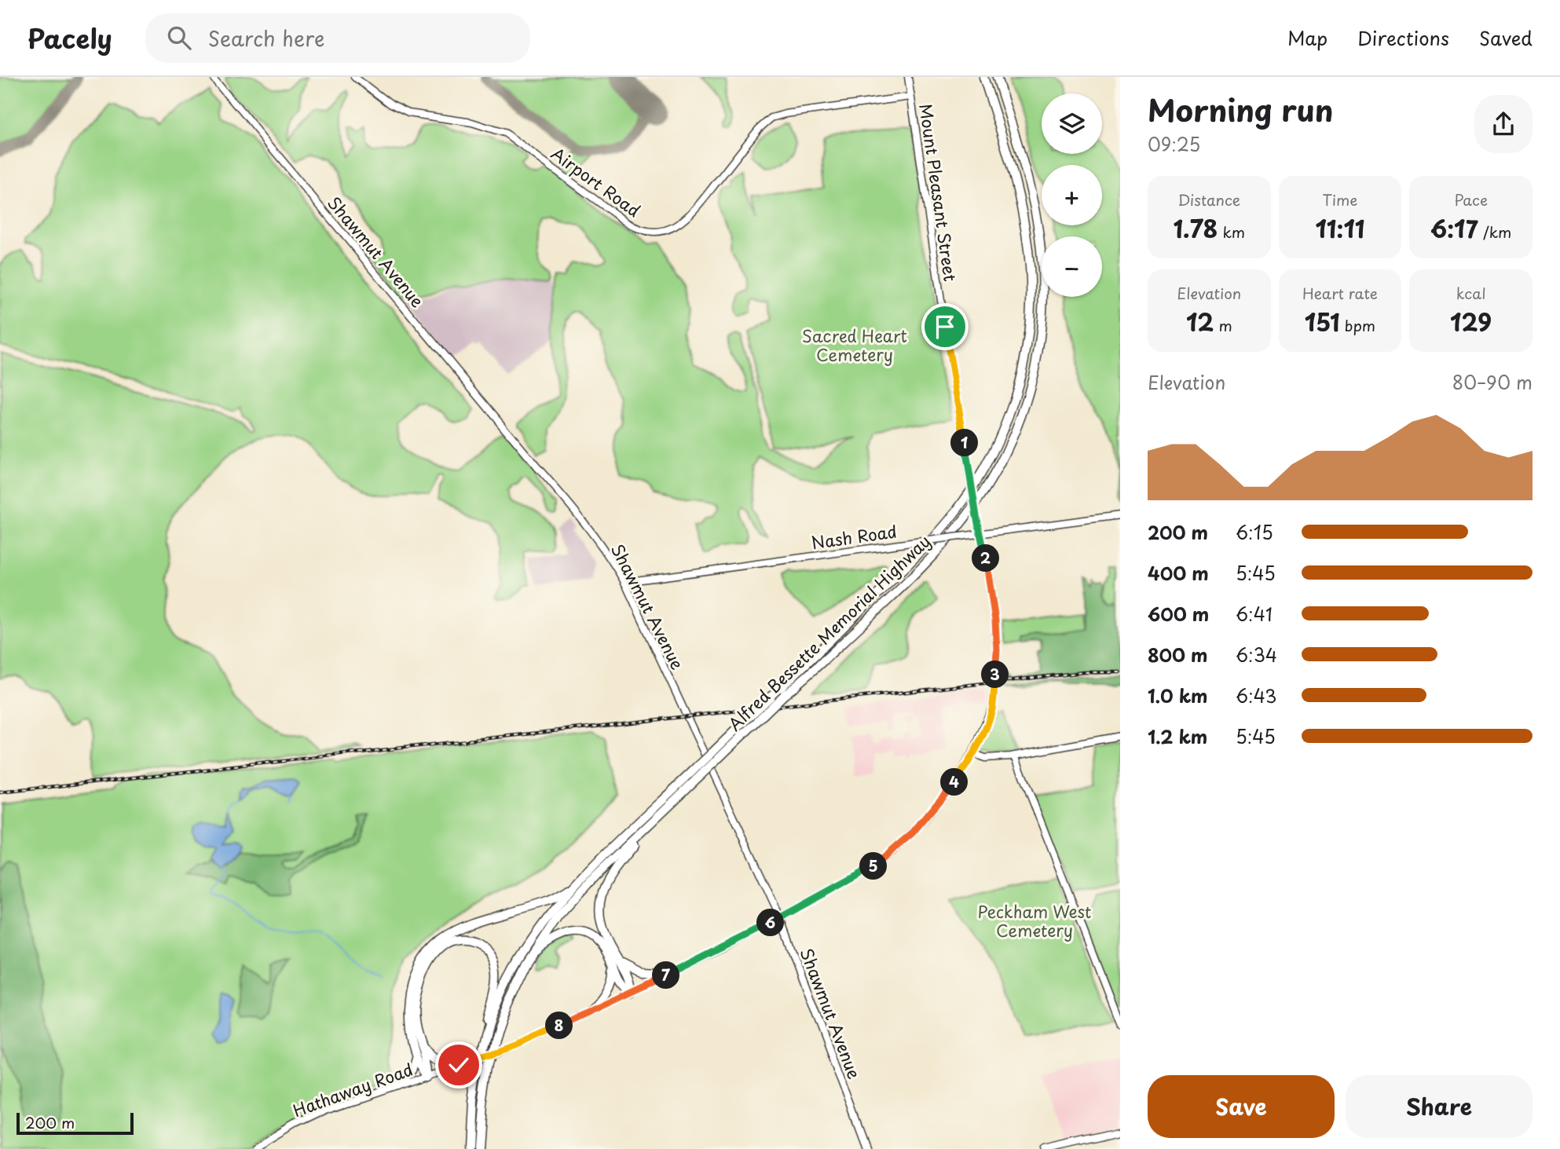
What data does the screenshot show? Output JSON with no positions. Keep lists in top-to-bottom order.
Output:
{
  "streets": {
    "highway": ["Alfred Bessette Memorial Highway"],
    "main road": [
      "Airport Road",
      "Mount Pleasant Street",
      "Shawmut Avenue",
      "Nash Road",
      "Hathaway Road"
    ]
  },
  "crossings": [
    ["Airport Road", "Mount Pleasant Street"],
    ["Mount Pleasant Street", "Nash Road"],
    ["Mount Pleasant Street", "Hathaway Road"],
    ["Shawmut Avenue", "Nash Road"],
    ["Shawmut Avenue", "Hathaway Road"]
  ],
  "parks": ["Sacred Heart Cemetery", "Peckham West Cemetery"],
  "scale_bar": "200 m",
  "page": {
    "header": "Pacely",
    "search": "Search here",
    "nav": ["Map", "Directions", "Saved"],
    "heading": ["Morning run", "09:25"],
    "map_buttons": ["+", "−"],
    "stats": [
      ["Distance", "1.78 km"],
      ["Time", "11:11"],
      ["Pace", "6:17 /km"],
      ["Elevation", "12 m"],
      ["Heart rate", "151 bpm"],
      ["kcal", "129"]
    ],
    "chart": ["Elevation", "80–90 m"],
    "pins": [
      "1",
      "2",
      "3",
      "4",
      "5",
      "6",
      "7",
      "8"
    ],
    "list": [
      {
        "name": "200 m",
        "note": "6:15"
      },
      {
        "name": "400 m",
        "note": "5:45"
      },
      {
        "name": "600 m",
        "note": "6:41"
      },
      {
        "name": "800 m",
        "note": "6:34"
      },
      {
        "name": "1.0 km",
        "note": "6:43"
      },
      {
        "name": "1.2 km",
        "note": "5:45"
      }
    ],
    "buttons": ["Save", "Share"],
    "scale": "200 m"
  }
}
